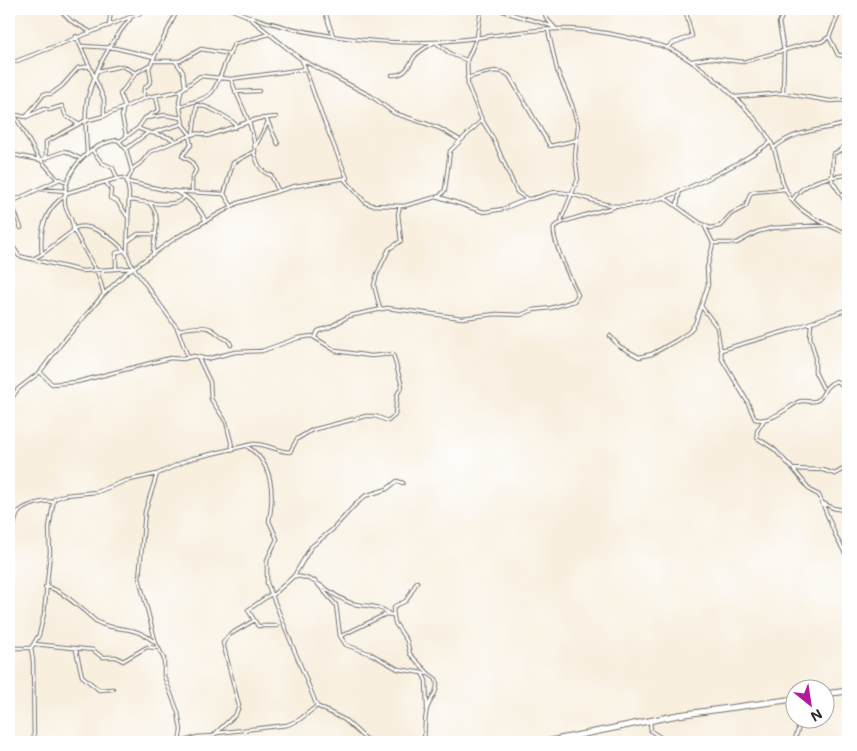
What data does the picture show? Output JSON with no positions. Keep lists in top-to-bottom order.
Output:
{
  "north": "bottom right"
}
